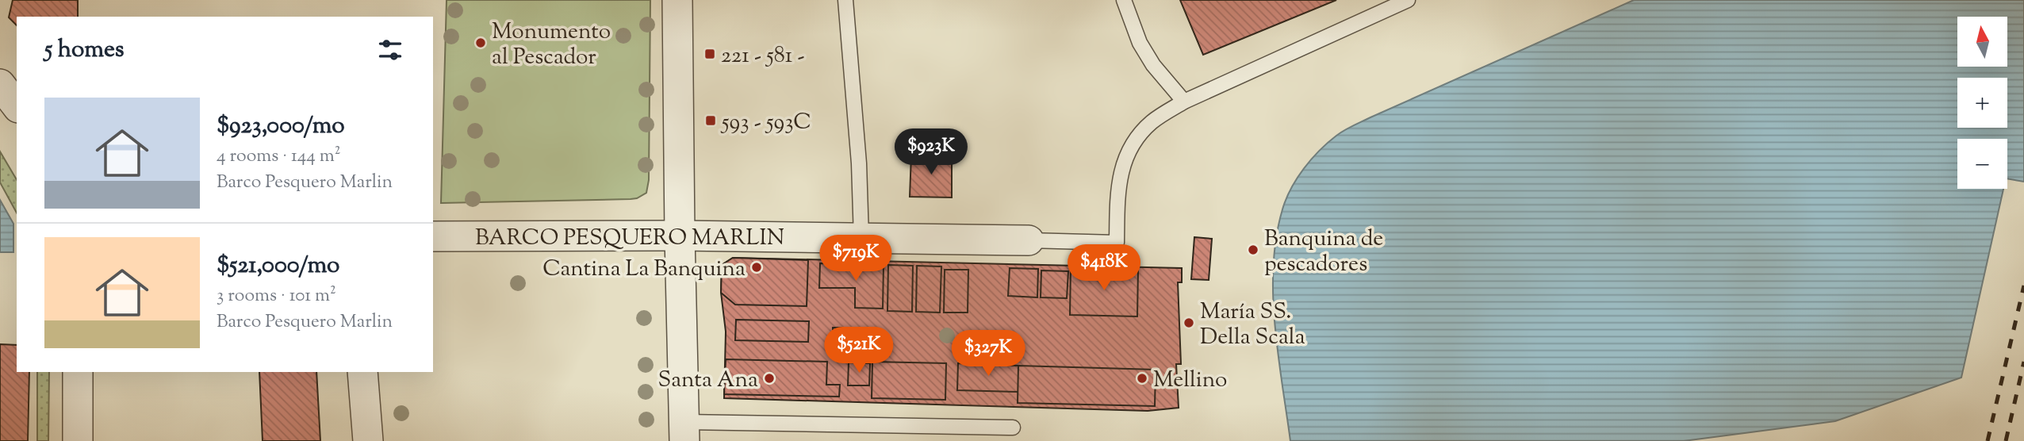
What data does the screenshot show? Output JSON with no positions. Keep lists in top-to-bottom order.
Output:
{
  "streets": {
    "street": ["BARCO PESQUERO MARLIN"]
  },
  "places": {
    "other": [
      "Monumento al Pescador",
      "Banquina de pescadores",
      "Cantina La Banquina",
      "María SS. Della Scala",
      "Santa Ana",
      "Mellino"
    ],
    "transit": ["221 - 581 -", "593 - 593C"]
  },
  "north": "top",
  "page": {
    "map_buttons": ["+", "−"],
    "heading": "5 homes",
    "list": [
      {
        "name": "$923,000/mo",
        "note": "4 rooms · 144 m² · Barco Pesquero Marlin"
      },
      {
        "name": "$521,000/mo",
        "note": "3 rooms · 101 m² · Barco Pesquero Marlin"
      }
    ],
    "price": [
      "$923K",
      "$719K",
      "$418K",
      "$521K",
      "$327K"
    ]
  }
}
